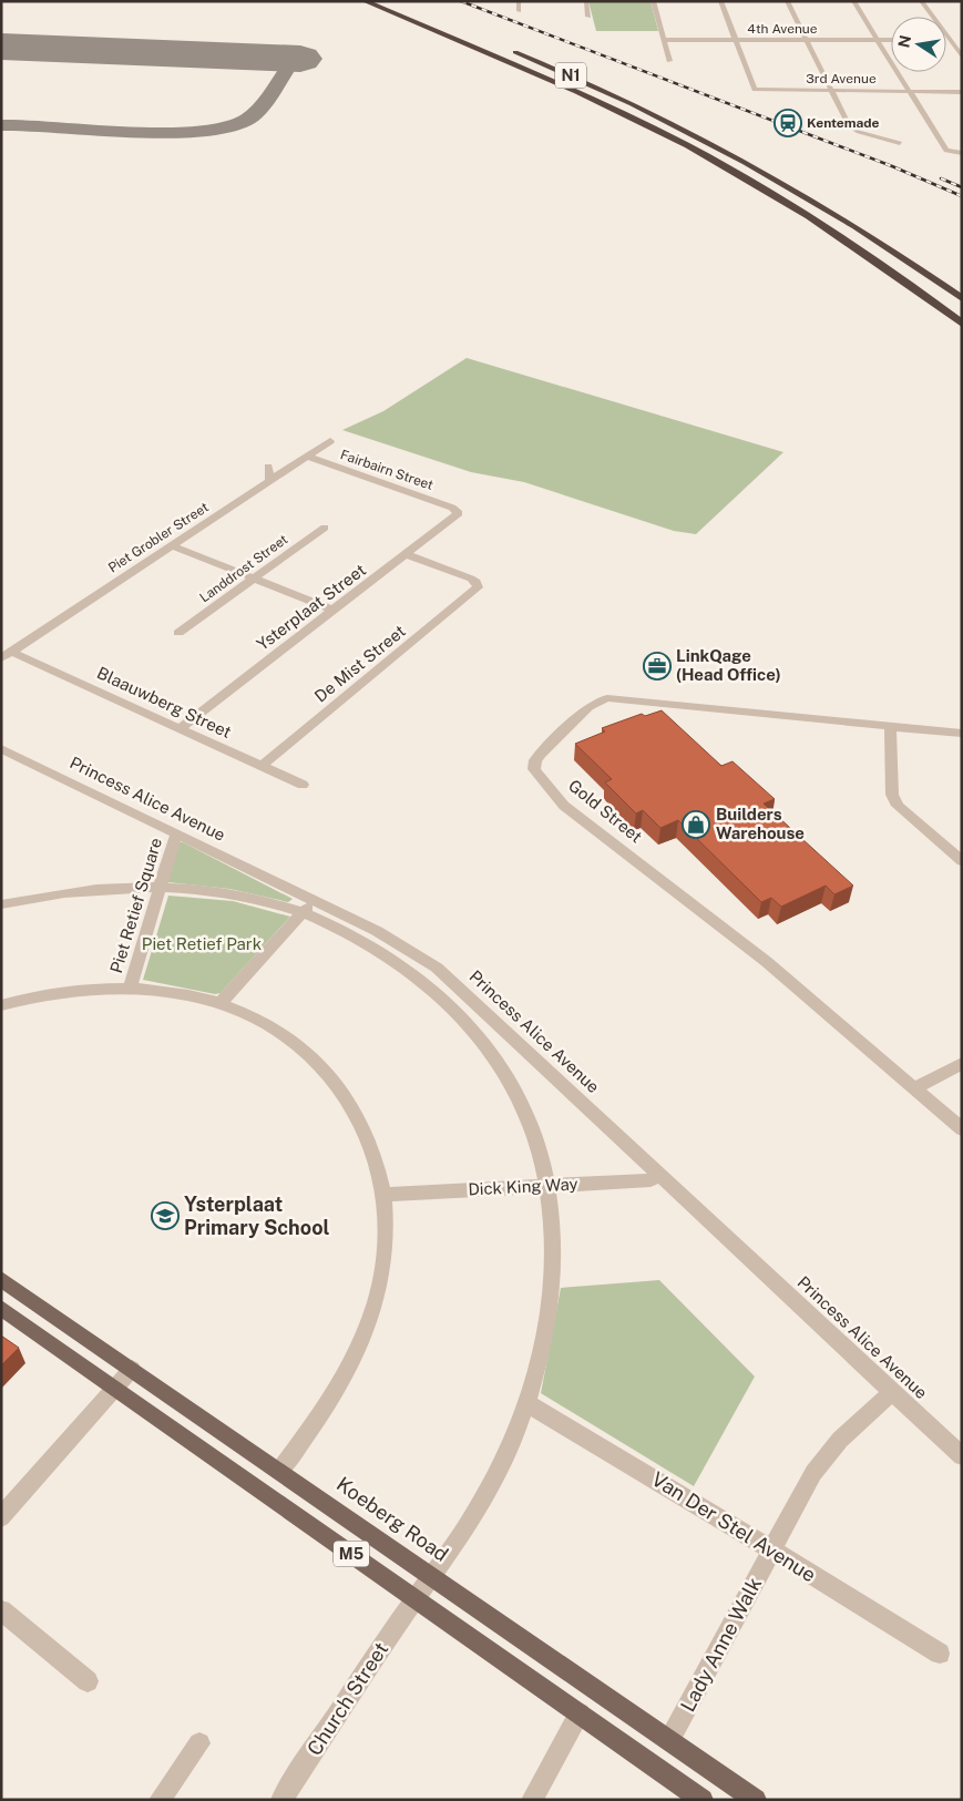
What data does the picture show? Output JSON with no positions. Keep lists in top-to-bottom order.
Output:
{
  "streets": {
    "highway": ["N1"],
    "main road": ["Koeberg Road", "M5"],
    "street": [
      "4th Avenue",
      "3rd Avenue",
      "Fairbairn Street",
      "Piet Grobler Street",
      "Landdrost Street",
      "Ysterplaat Street",
      "De Mist Street",
      "Blaauwberg Street",
      "Princess Alice Avenue",
      "Gold Street",
      "Piet Retief Square",
      "Dick King Way",
      "Van Der Stel Avenue",
      "Lady Anne Walk",
      "Church Street"
    ]
  },
  "crossings": [
    ["4th Avenue", "3rd Avenue"],
    ["Fairbairn Street", "Piet Grobler Street"],
    ["Fairbairn Street", "Ysterplaat Street"],
    ["Piet Grobler Street", "Blaauwberg Street"],
    ["Ysterplaat Street", "De Mist Street"],
    ["Ysterplaat Street", "Blaauwberg Street"],
    ["De Mist Street", "Blaauwberg Street"],
    ["Princess Alice Avenue", "Piet Retief Square"],
    ["Princess Alice Avenue", "Dick King Way"],
    ["Princess Alice Avenue", "Lady Anne Walk"],
    ["Princess Alice Avenue", "Church Street"],
    ["Dick King Way", "Church Street"],
    ["Koeberg Road", "Lady Anne Walk"],
    ["Koeberg Road", "Church Street"],
    ["Van Der Stel Avenue", "Lady Anne Walk"],
    ["Van Der Stel Avenue", "Church Street"],
    ["M5", "Church Street"]
  ],
  "parks": ["Piet Retief Park"],
  "places": {
    "station": ["Kentemade"],
    "office": ["LinkQage (Head Office)"],
    "shop": ["Builders Warehouse"],
    "school or university": ["Ysterplaat Primary School"]
  },
  "north": "left"
}
